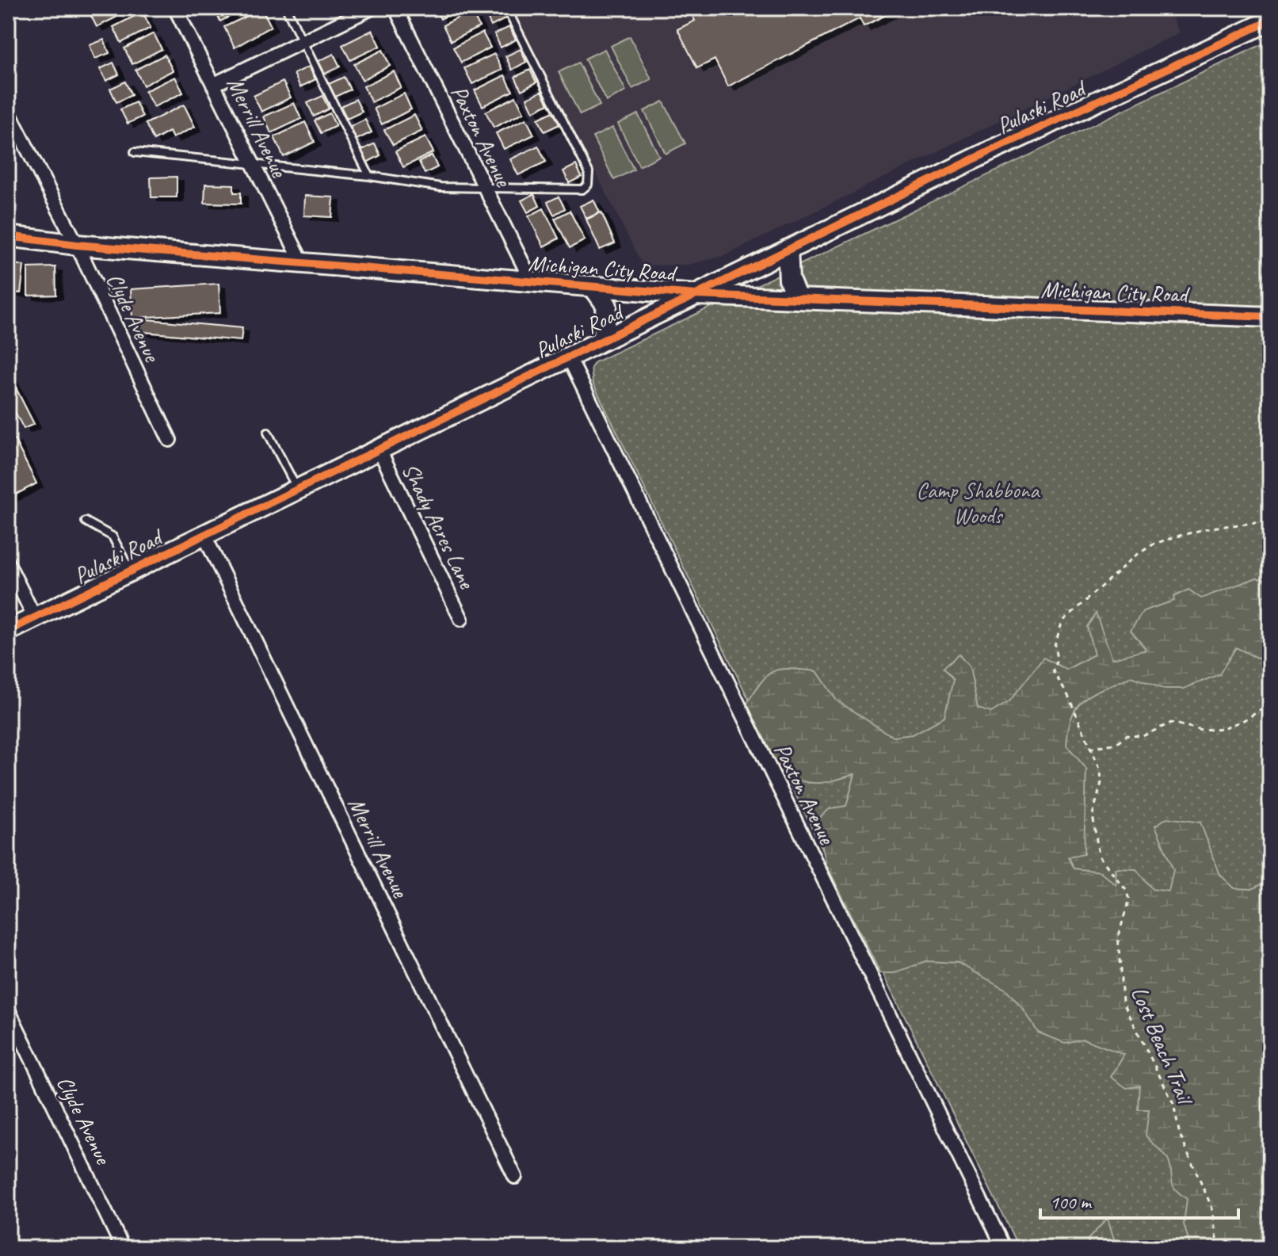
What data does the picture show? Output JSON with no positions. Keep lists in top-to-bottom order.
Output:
{
  "streets": {
    "street": [
      "Pulaski Road",
      "Merrill Avenue",
      "Paxton Avenue",
      "Michigan City Road",
      "Clyde Avenue",
      "Shady Acres Lane"
    ],
    "path": ["Lost Beach Trail"]
  },
  "crossings": [
    ["Pulaski Road", "Merrill Avenue"],
    ["Pulaski Road", "Paxton Avenue"],
    ["Pulaski Road", "Michigan City Road"],
    ["Pulaski Road", "Shady Acres Lane"],
    ["Merrill Avenue", "Michigan City Road"],
    ["Paxton Avenue", "Michigan City Road"],
    ["Michigan City Road", "Clyde Avenue"]
  ],
  "parks": ["Camp Shabbona Woods"],
  "scale_bar": "100 m"
}
